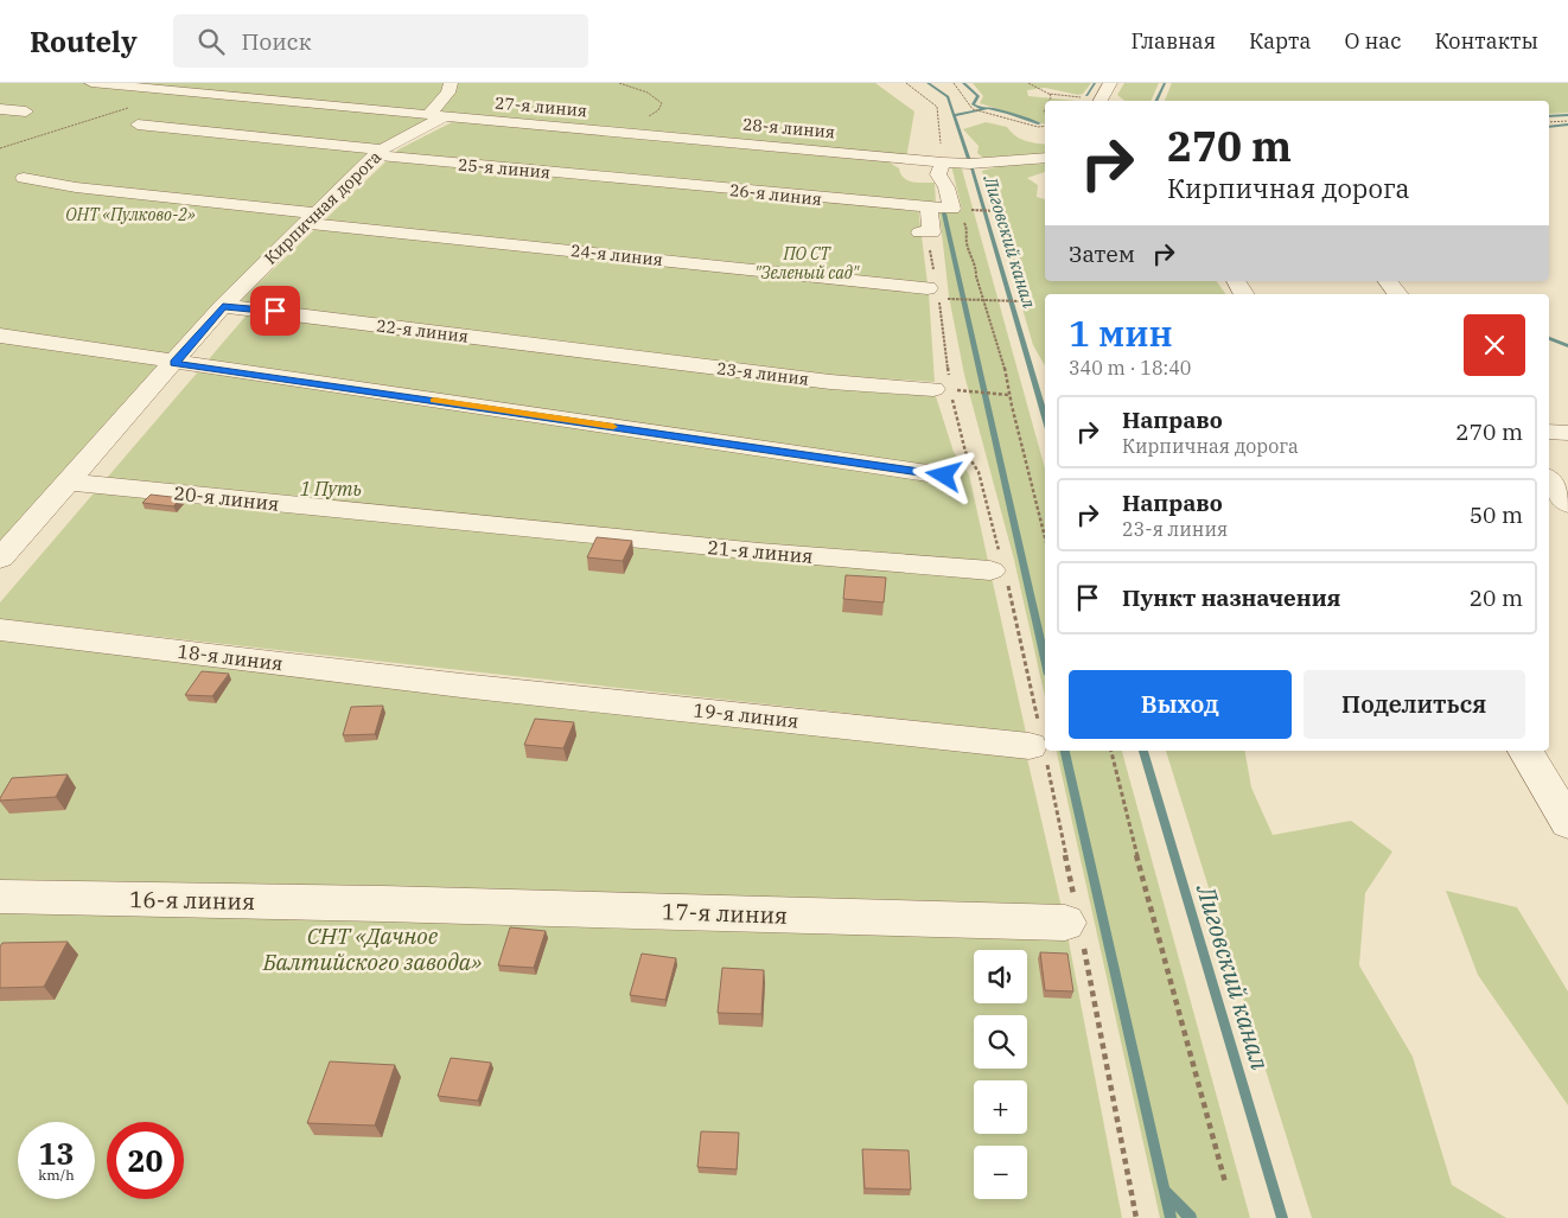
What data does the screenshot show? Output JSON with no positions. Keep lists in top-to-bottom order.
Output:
{
  "streets": {
    "street": [
      "27-я линия",
      "28-я линия",
      "25-я линия",
      "26-я линия",
      "Кирпичная дорога",
      "24-я линия",
      "22-я линия",
      "23-я линия",
      "20-я линия",
      "21-я линия",
      "18-я линия",
      "19-я линия",
      "16-я линия",
      "17-я линия"
    ]
  },
  "crossings": [
    ["27-я линия", "28-я линия"],
    ["27-я линия", "Кирпичная дорога"],
    ["25-я линия", "26-я линия"],
    ["25-я линия", "Кирпичная дорога"],
    ["Кирпичная дорога", "24-я линия"],
    ["Кирпичная дорога", "22-я линия"],
    ["Кирпичная дорога", "20-я линия"],
    ["22-я линия", "23-я линия"],
    ["20-я линия", "21-я линия"],
    ["18-я линия", "19-я линия"],
    ["16-я линия", "17-я линия"]
  ],
  "water": ["Лиговский канал"],
  "parks": [
    "ОНТ «Пулково-2»",
    "ПО СТ \"Зеленый сад\"",
    "1 Путь",
    "СНТ «Дачное Балтийского завода»"
  ],
  "page": {
    "header": "Routely",
    "search": "Поиск",
    "nav": [
      "Главная",
      "Карта",
      "О нас",
      "Контакты"
    ],
    "turn": ["270 m", "Кирпичная дорога"],
    "then": "Затем",
    "heading": ["1 мин", "340 m · 18:40"],
    "list": [
      {
        "name": "Направо",
        "note": "Кирпичная дорога",
        "value": "270 m"
      },
      {
        "name": "Направо",
        "note": "23-я линия",
        "value": "50 m"
      },
      {
        "name": "Пункт назначения",
        "value": "20 m"
      }
    ],
    "buttons": ["Выход", "Поделиться"],
    "map_buttons": ["+", "−"],
    "speed": "13 km/h",
    "limit": "20"
  }
}
